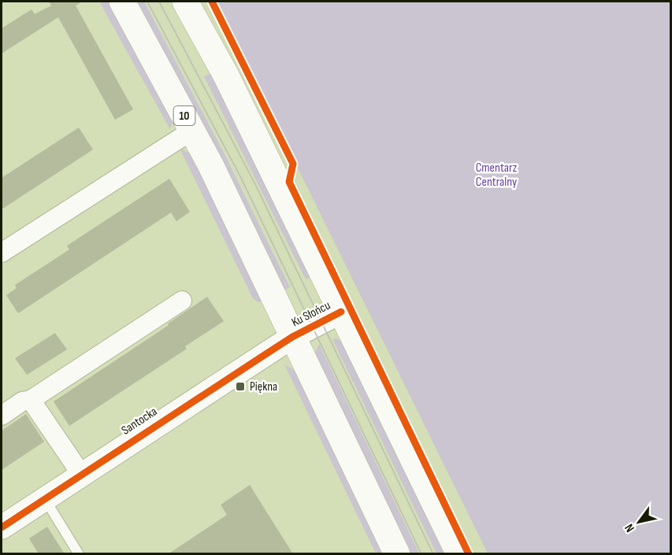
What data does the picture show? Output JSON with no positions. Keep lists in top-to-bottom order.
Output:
{
  "streets": {
    "main road": ["10", "Ku Słońcu"],
    "street": ["Santocka"]
  },
  "crossings": [
    ["Ku Słońcu", "Santocka"]
  ],
  "parks": ["Cmentarz Centralny"],
  "places": {
    "transit": ["Piękna"]
  },
  "north": "bottom left"
}
